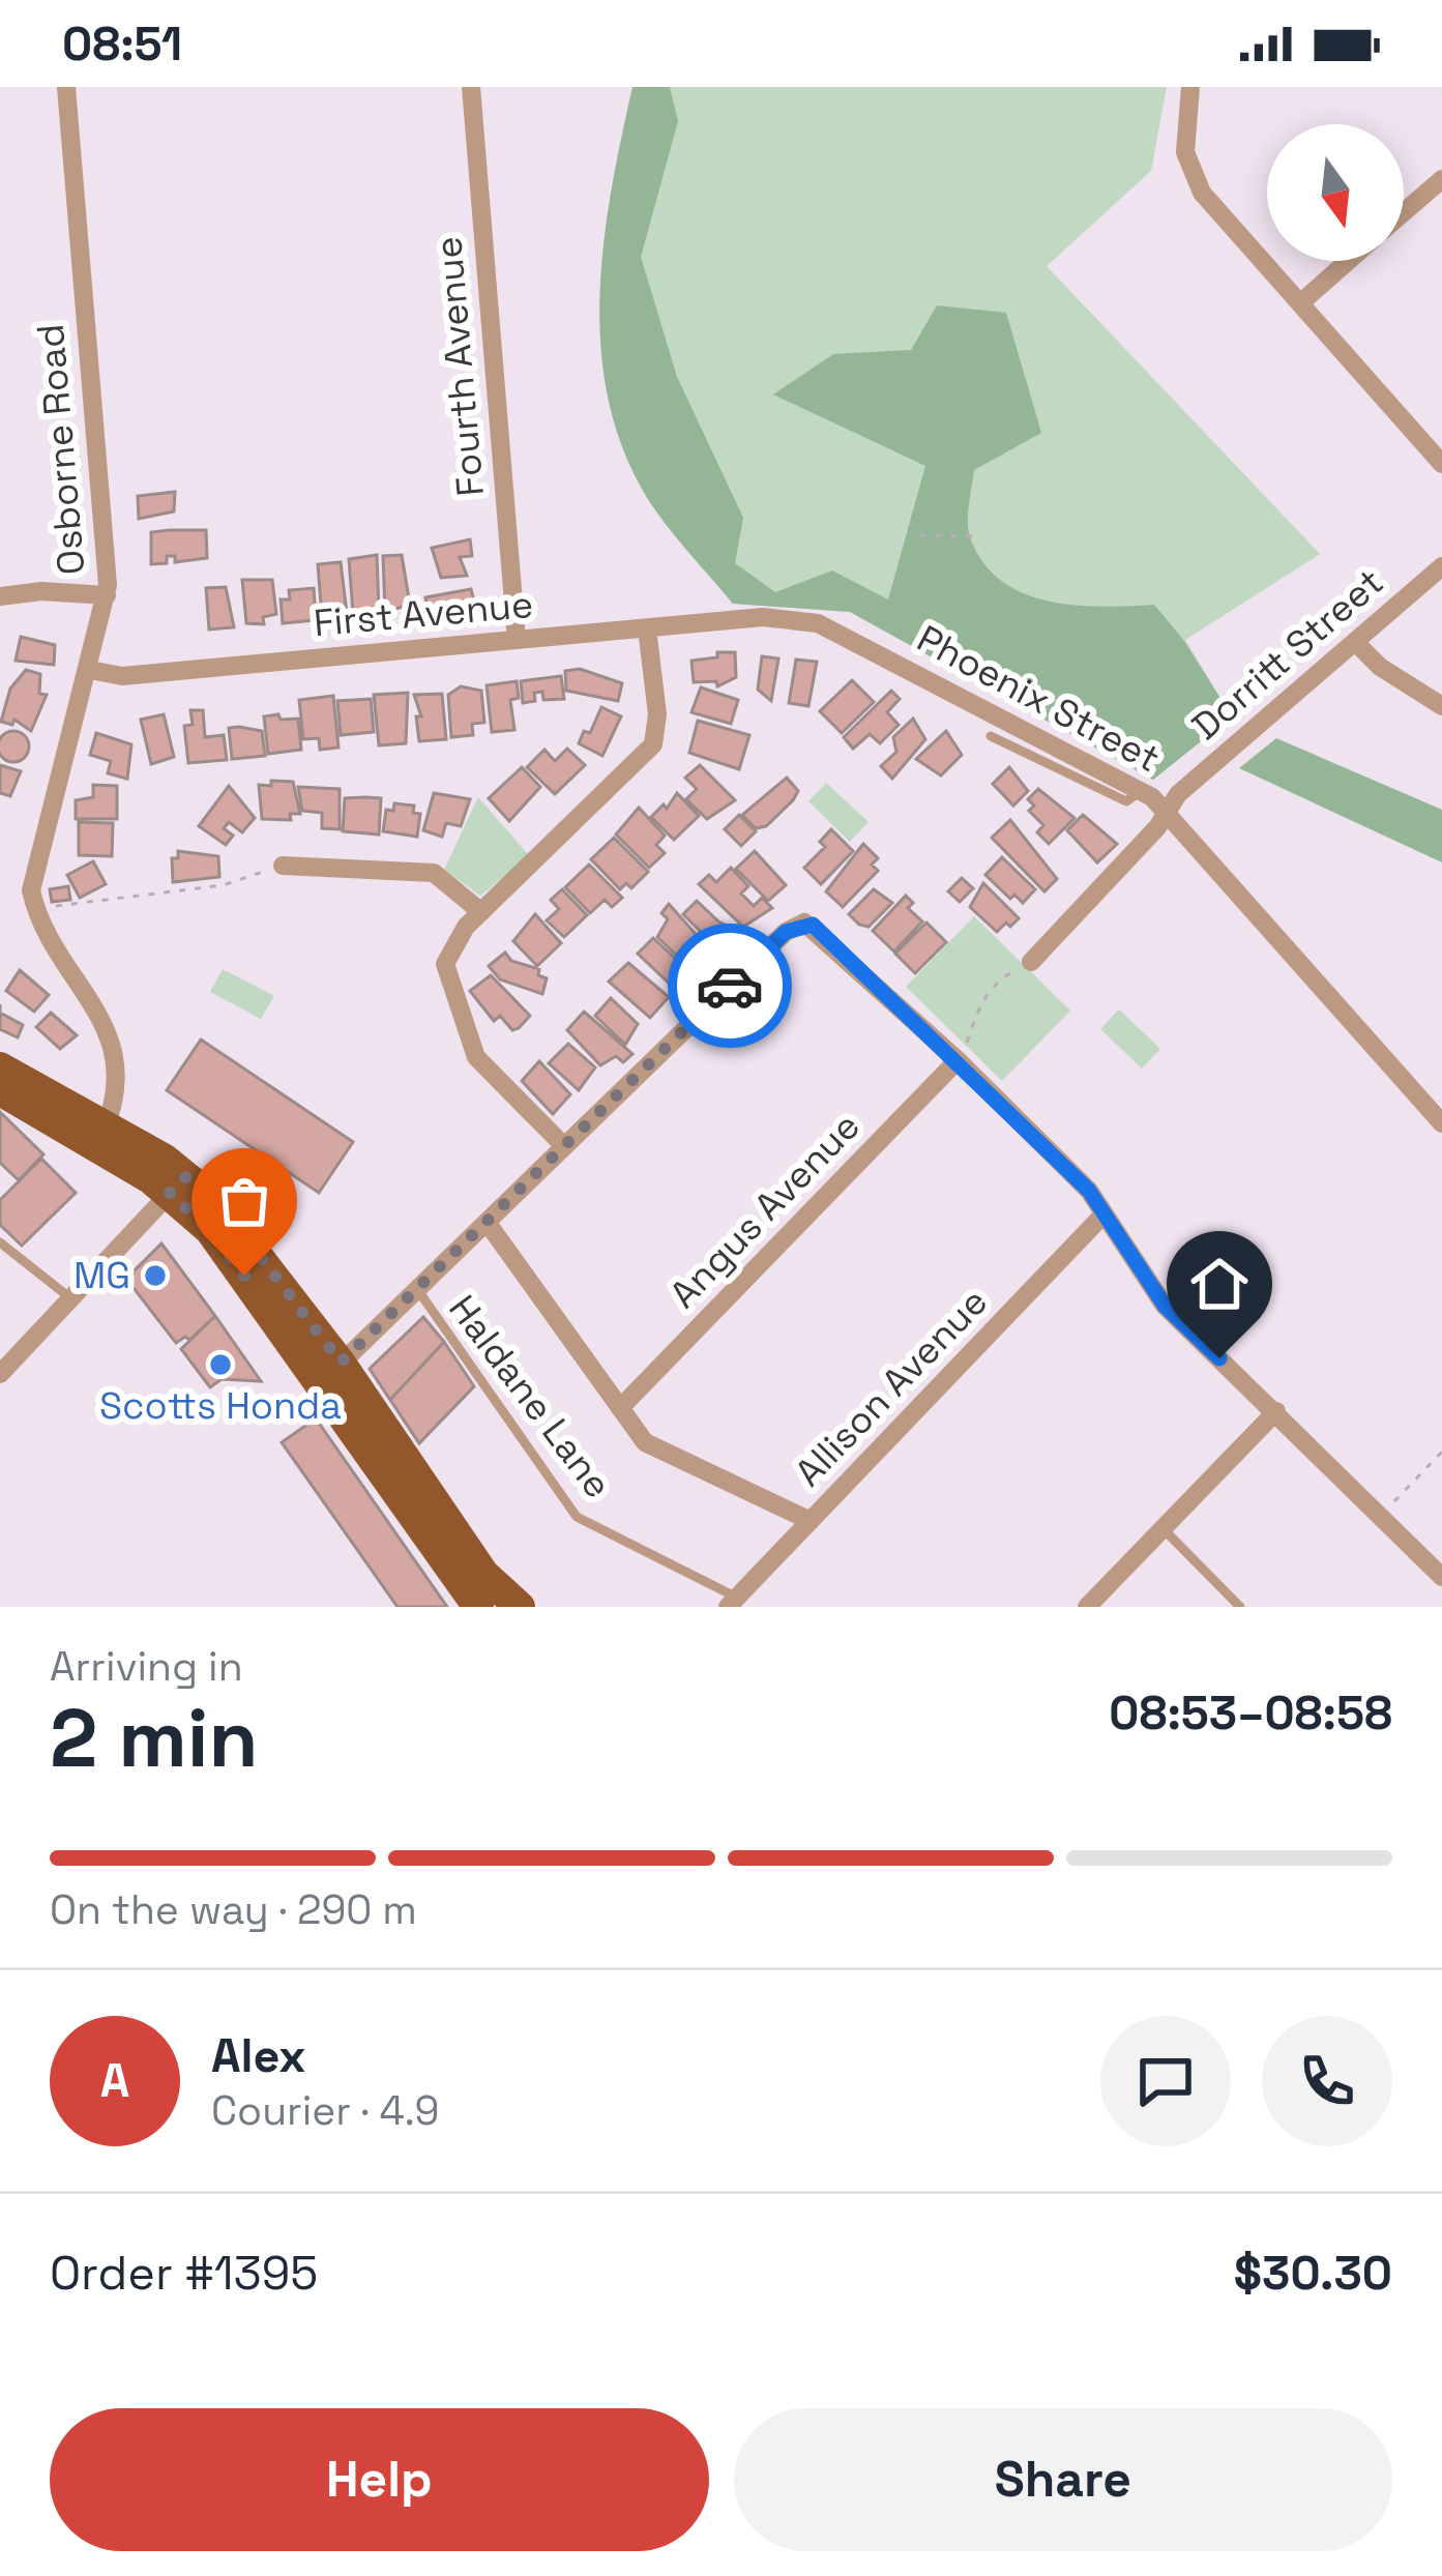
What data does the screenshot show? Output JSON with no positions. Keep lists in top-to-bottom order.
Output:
{
  "streets": {
    "street": [
      "Fourth Avenue",
      "Osborne Road",
      "First Avenue",
      "Dorritt Street",
      "Phoenix Street",
      "Angus Avenue",
      "Allison Avenue"
    ],
    "lane": ["Haldane Lane"]
  },
  "crossings": [
    ["Fourth Avenue", "First Avenue"],
    ["Osborne Road", "First Avenue"],
    ["First Avenue", "Phoenix Street"],
    ["Dorritt Street", "Phoenix Street"],
    ["Allison Avenue", "Haldane Lane"]
  ],
  "places": ["MG", "Scotts Honda"],
  "north": "bottom",
  "page": {
    "status": "08:51",
    "heading": ["2 min", "Arriving in", "08:53–08:58"],
    "panel": [
      "Alex",
      "Courier · 4.9",
      "Order #1395",
      "$30.30"
    ],
    "bar": "On the way · 290 m",
    "round": "A",
    "buttons": ["Help", "Share"]
  }
}
